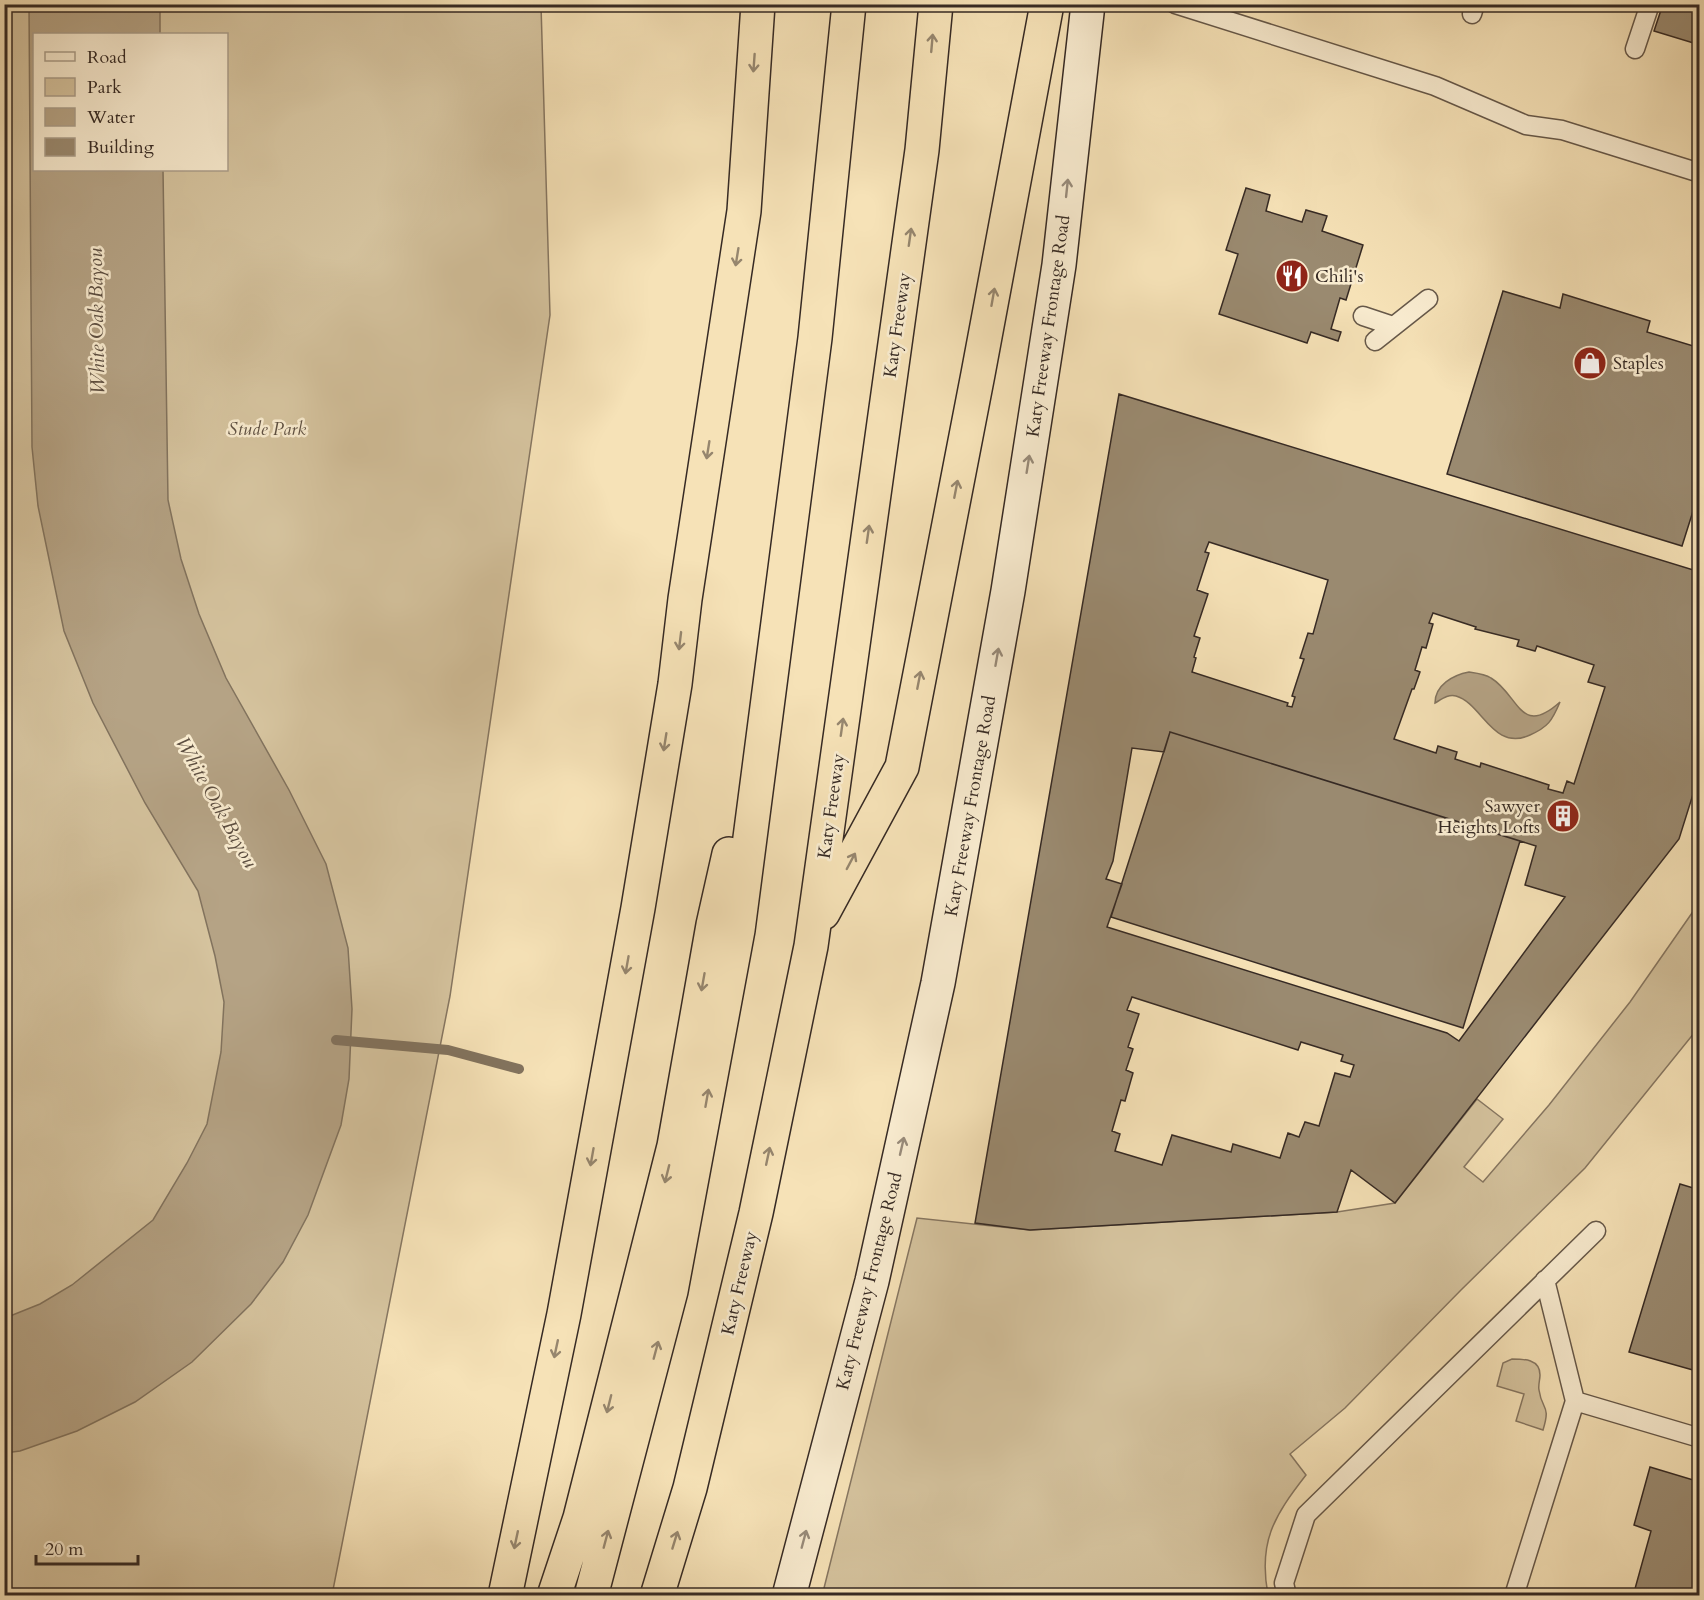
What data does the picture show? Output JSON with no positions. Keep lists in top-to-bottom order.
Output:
{
  "streets": {
    "highway": ["Katy Freeway"],
    "main road": ["Katy Freeway Frontage Road"]
  },
  "one_way": ["Katy Freeway Frontage Road"],
  "water": ["White Oak Bayou"],
  "parks": ["Stude Park"],
  "places": {
    "restaurant": ["Chili's"],
    "shop": ["Staples"],
    "building": ["Sawyer Heights Lofts"]
  },
  "legend": [
    "Road",
    "Park",
    "Water",
    "Building"
  ],
  "scale_bar": "20 m"
}
